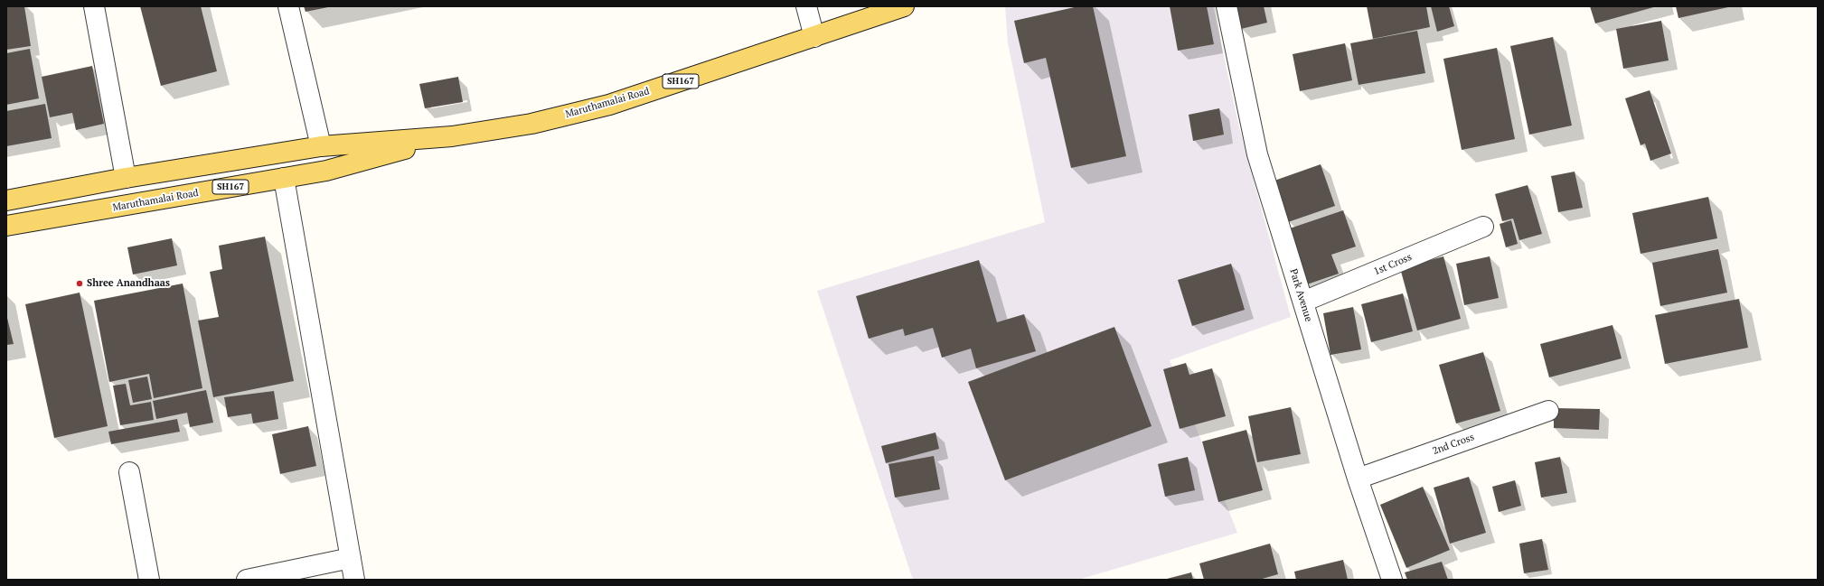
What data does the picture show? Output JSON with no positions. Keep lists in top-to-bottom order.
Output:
{
  "streets": {
    "main road": ["SH167", "Maruthamalai Road"],
    "street": ["1st Cross", "Park Avenue", "2nd Cross"]
  },
  "crossings": [
    ["1st Cross", "Park Avenue"],
    ["Park Avenue", "2nd Cross"]
  ],
  "places": ["Shree Anandhaas"]
}
